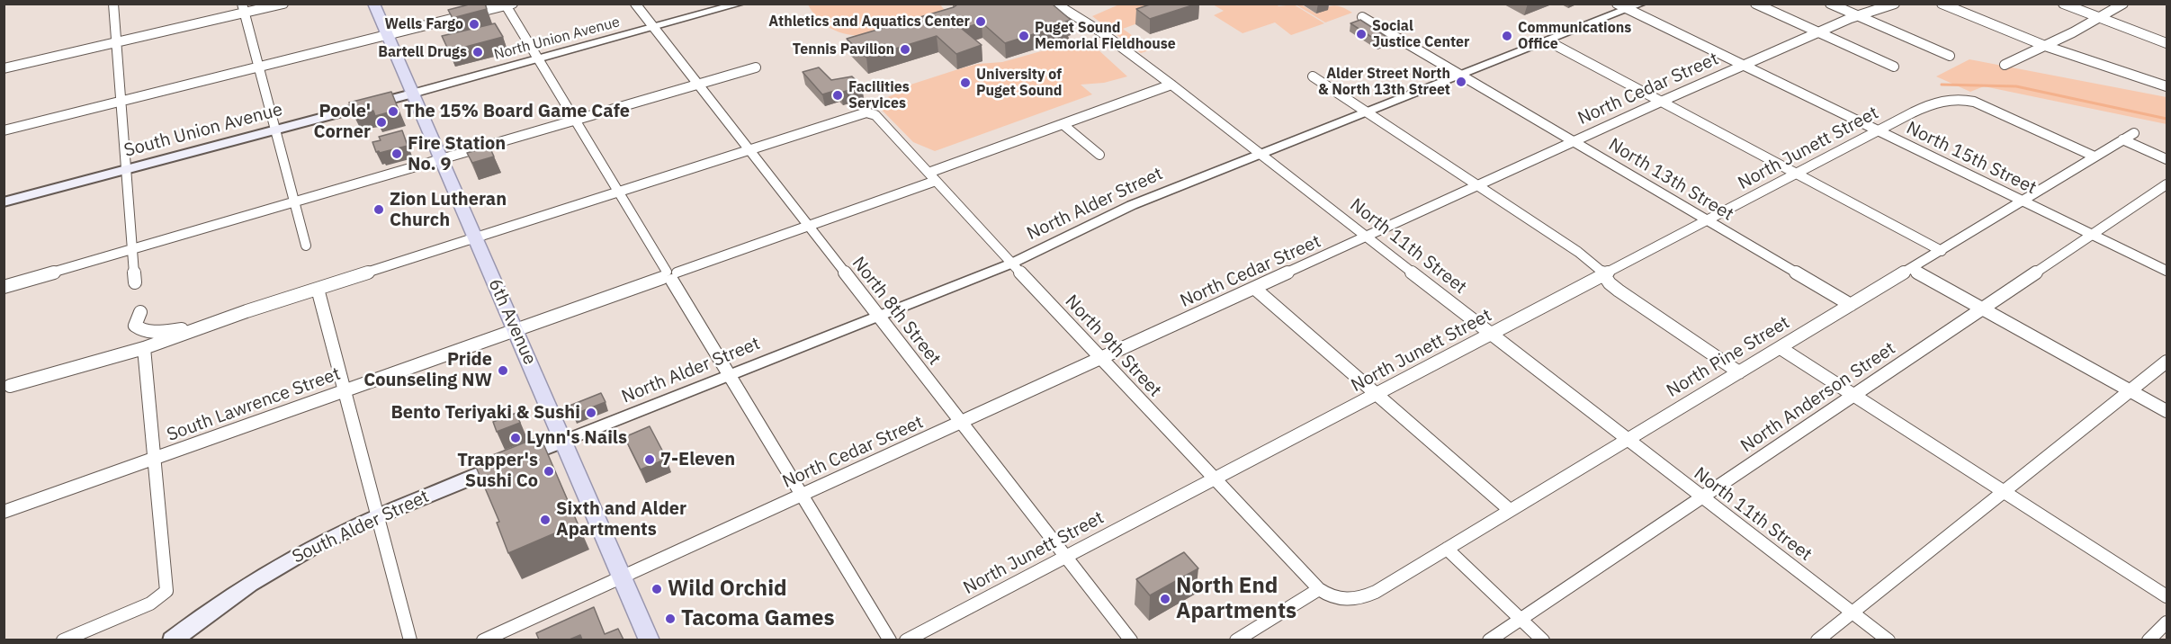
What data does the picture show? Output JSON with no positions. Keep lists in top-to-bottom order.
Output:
{
  "streets": {
    "main road": ["South Union Avenue", "6th Avenue", "South Alder Street"],
    "street": [
      "North Union Avenue",
      "North Cedar Street",
      "North Junett Street",
      "North 15th Street",
      "North 13th Street",
      "North Alder Street",
      "North 11th Street",
      "North 8th Street",
      "North 9th Street",
      "North Pine Street",
      "North Anderson Street",
      "South Lawrence Street"
    ]
  },
  "crossings": [
    ["North Union Avenue", "South Union Avenue"],
    ["North Union Avenue", "North 8th Street"],
    ["North Union Avenue", "6th Avenue"],
    ["North Cedar Street", "North 15th Street"],
    ["North Cedar Street", "North 13th Street"],
    ["North Cedar Street", "North 11th Street"],
    ["North Cedar Street", "North 8th Street"],
    ["North Cedar Street", "6th Avenue"],
    ["North Cedar Street", "North 9th Street"],
    ["South Union Avenue", "6th Avenue"],
    ["North Junett Street", "North 15th Street"],
    ["North Junett Street", "North 13th Street"],
    ["North Junett Street", "North 11th Street"],
    ["North Junett Street", "North 8th Street"],
    ["North Junett Street", "North 9th Street"],
    ["North Junett Street", "North Pine Street"],
    ["North 15th Street", "North Alder Street"],
    ["North 15th Street", "North Pine Street"],
    ["North 15th Street", "North Anderson Street"],
    ["North 13th Street", "North Alder Street"],
    ["North 13th Street", "North Pine Street"],
    ["North Alder Street", "North 11th Street"],
    ["North Alder Street", "North 8th Street"],
    ["North Alder Street", "6th Avenue"],
    ["North Alder Street", "North 9th Street"],
    ["North Alder Street", "South Alder Street"],
    ["North 11th Street", "North Pine Street"],
    ["North 11th Street", "North Anderson Street"],
    ["North 11th Street", "South Lawrence Street"],
    ["North 8th Street", "North 9th Street"],
    ["North 8th Street", "South Lawrence Street"],
    ["6th Avenue", "South Lawrence Street"],
    ["6th Avenue", "South Alder Street"],
    ["North 9th Street", "North Pine Street"],
    ["North 9th Street", "South Lawrence Street"]
  ],
  "places": [
    "Athletics and Aquatics Center",
    "Wells Fargo",
    "Social Justice Center",
    "Puget Sound Memorial Fieldhouse",
    "Communications Office",
    "Tennis Pavilion",
    "Bartell Drugs",
    "Alder Street North & North 13th Street",
    "University of Puget Sound",
    "Facilities Services",
    "The 15% Board Game Cafe",
    "Poole' Corner",
    "Fire Station No. 9",
    "Zion Lutheran Church",
    "Pride Counseling NW",
    "Bento Teriyaki & Sushi",
    "Lynn's Nails",
    "7-Eleven",
    "Trapper's Sushi Co",
    "Sixth and Alder Apartments",
    "Wild Orchid",
    "North End Apartments",
    "Tacoma Games"
  ]
}
